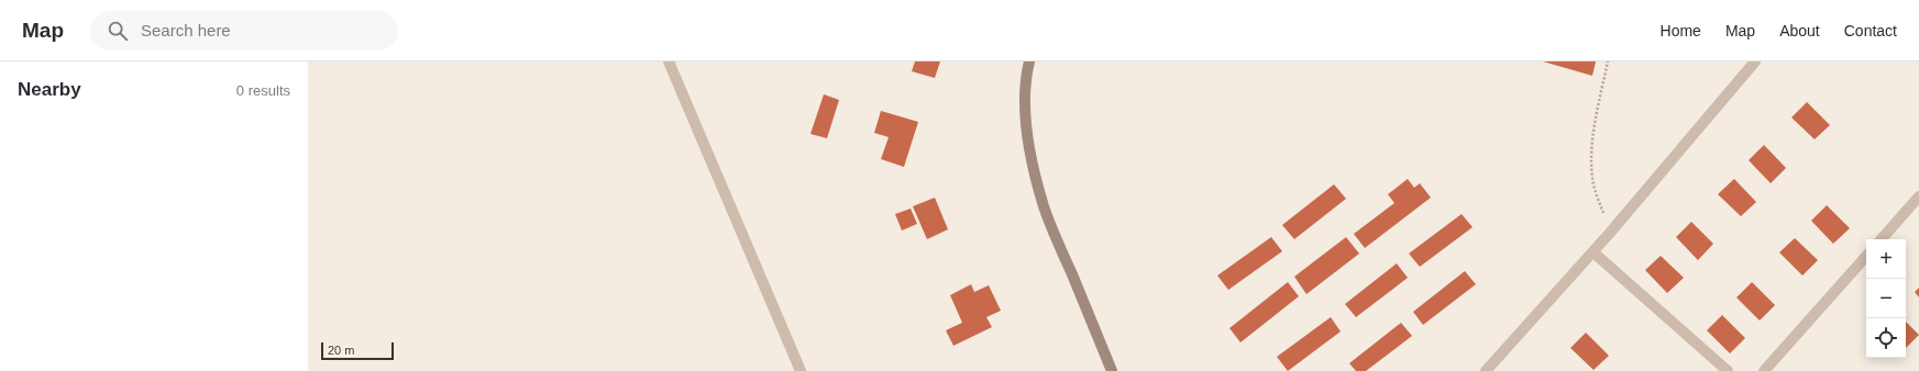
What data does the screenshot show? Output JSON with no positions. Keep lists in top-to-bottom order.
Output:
{
  "scale_bar": "20 m",
  "page": {
    "header": "Map",
    "search": "Search here",
    "nav": [
      "Home",
      "Map",
      "About",
      "Contact"
    ],
    "heading": ["Nearby", "0 results"],
    "map_buttons": ["+", "−"],
    "scale": "20 m"
  }
}
